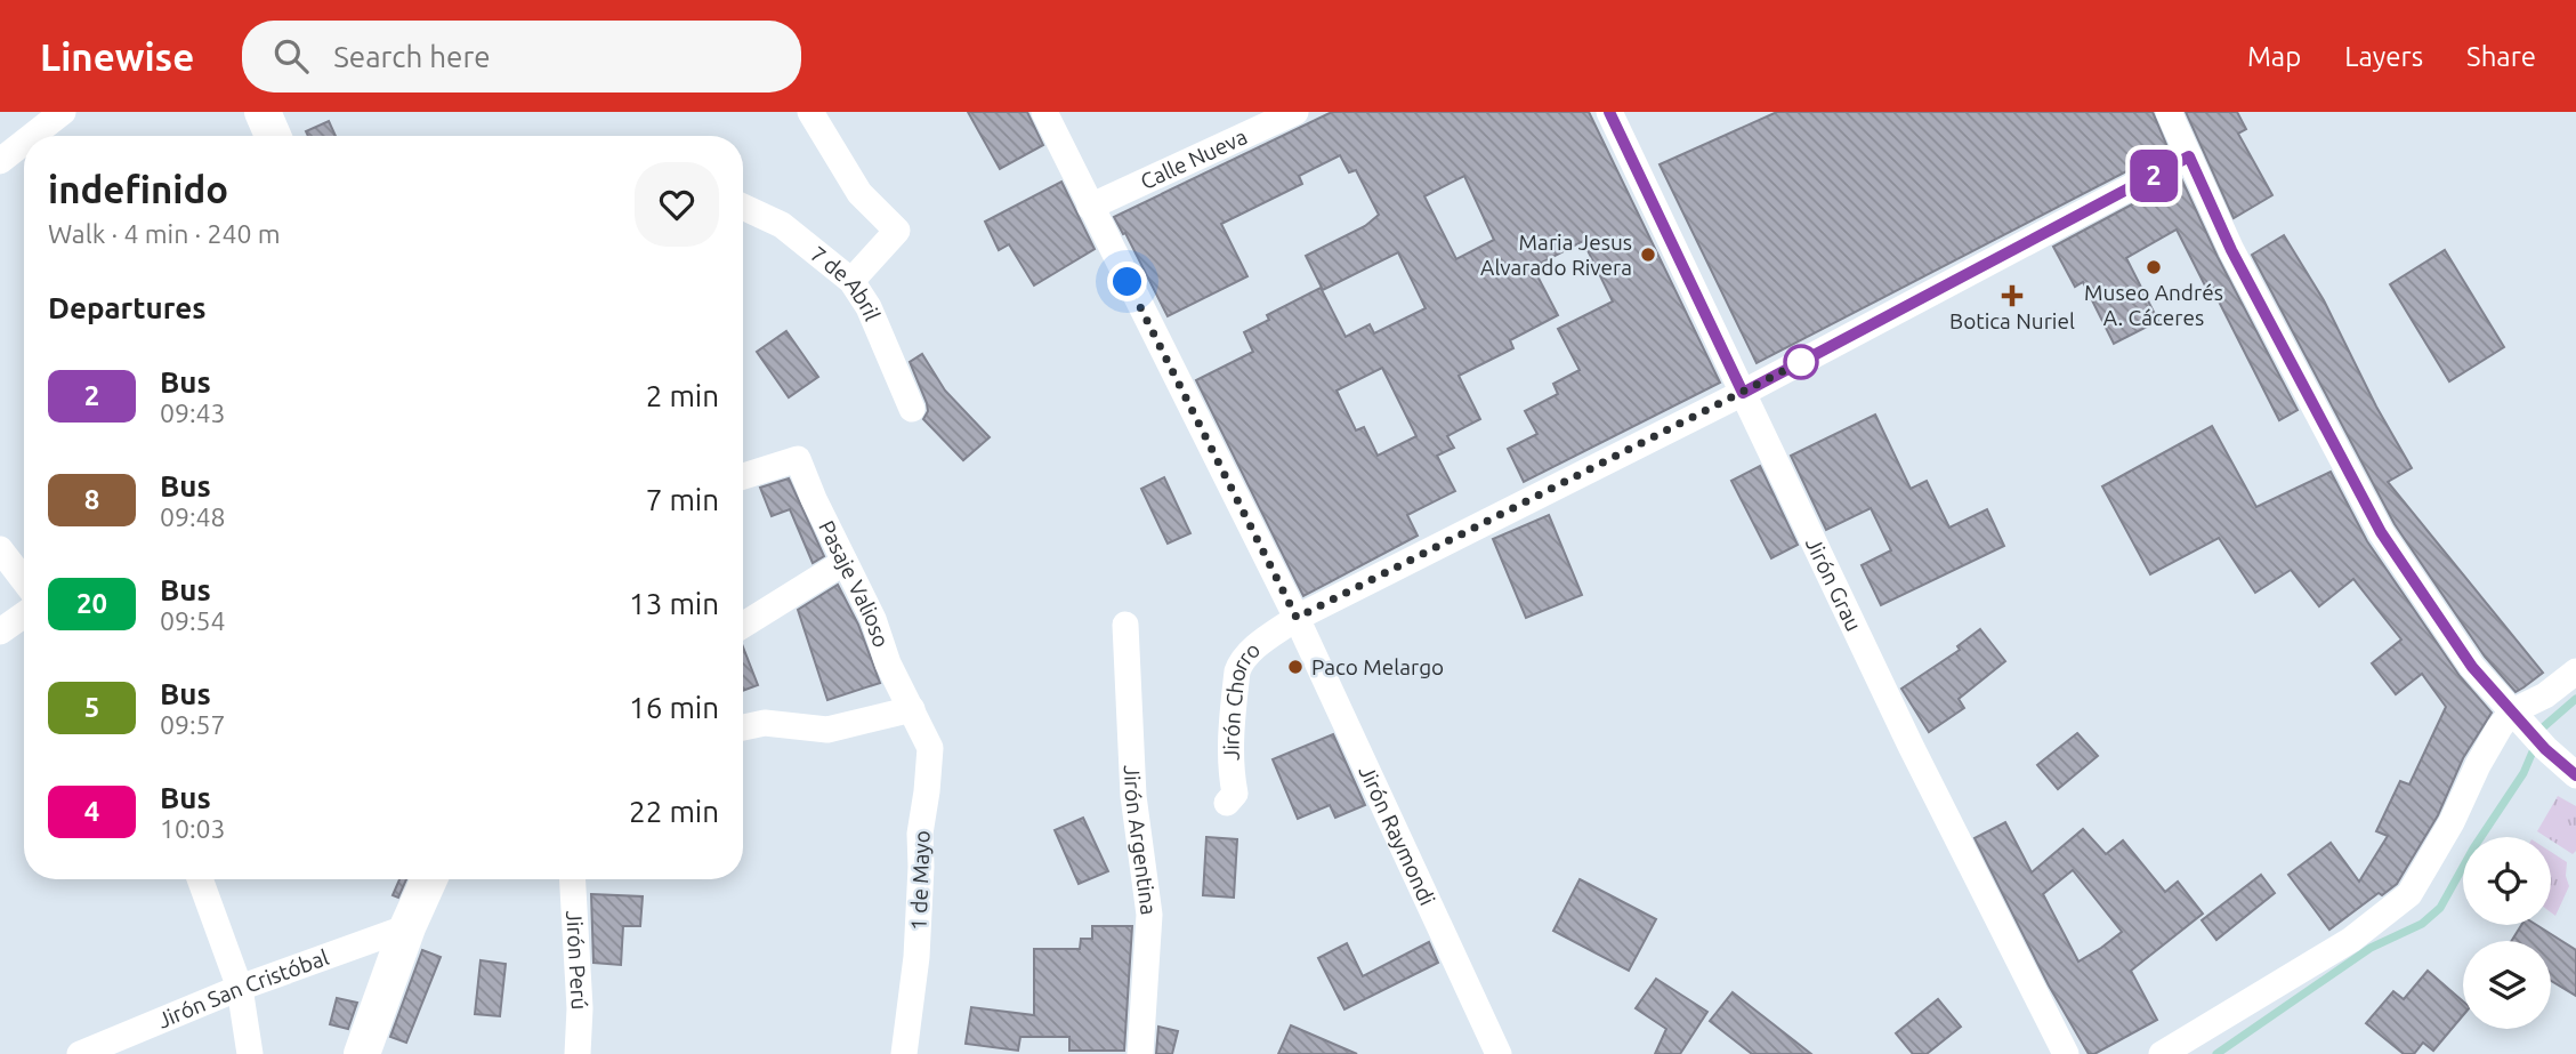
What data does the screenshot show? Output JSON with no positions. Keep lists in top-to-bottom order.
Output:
{
  "streets": {
    "street": [
      "Calle Nueva",
      "7 de Abril",
      "Pasaje Valioso",
      "Jirón Grau",
      "Jirón Chorro",
      "Jirón Raymondi",
      "Jirón Argentina",
      "1 de Mayo",
      "Jirón Perú",
      "Jirón San Cristóbal"
    ]
  },
  "crossings": [
    ["Calle Nueva", "Jirón Raymondi"],
    ["Pasaje Valioso", "1 de Mayo"],
    ["Jirón Grau", "Jirón Chorro"],
    ["Jirón Chorro", "Jirón Raymondi"]
  ],
  "places": {
    "other": ["Maria Jesus Alvarado Rivera", "Museo Andrés A. Cáceres", "Paco Melargo"],
    "health": ["Botica Nuriel"]
  },
  "lines": ["bus line 2"],
  "page": {
    "header": "Linewise",
    "search": "Search here",
    "nav": ["Map", "Layers", "Share"],
    "on_map": "2",
    "heading": [
      ["indefinido", "Walk · 4 min · 240 m"],
      "Departures"
    ],
    "list": [
      {
        "mark": "2",
        "name": "Bus",
        "note": "09:43",
        "value": "2 min"
      },
      {
        "mark": "8",
        "name": "Bus",
        "note": "09:48",
        "value": "7 min"
      },
      {
        "mark": "20",
        "name": "Bus",
        "note": "09:54",
        "value": "13 min"
      },
      {
        "mark": "5",
        "name": "Bus",
        "note": "09:57",
        "value": "16 min"
      },
      {
        "mark": "4",
        "name": "Bus",
        "note": "10:03",
        "value": "22 min"
      }
    ]
  }
}
